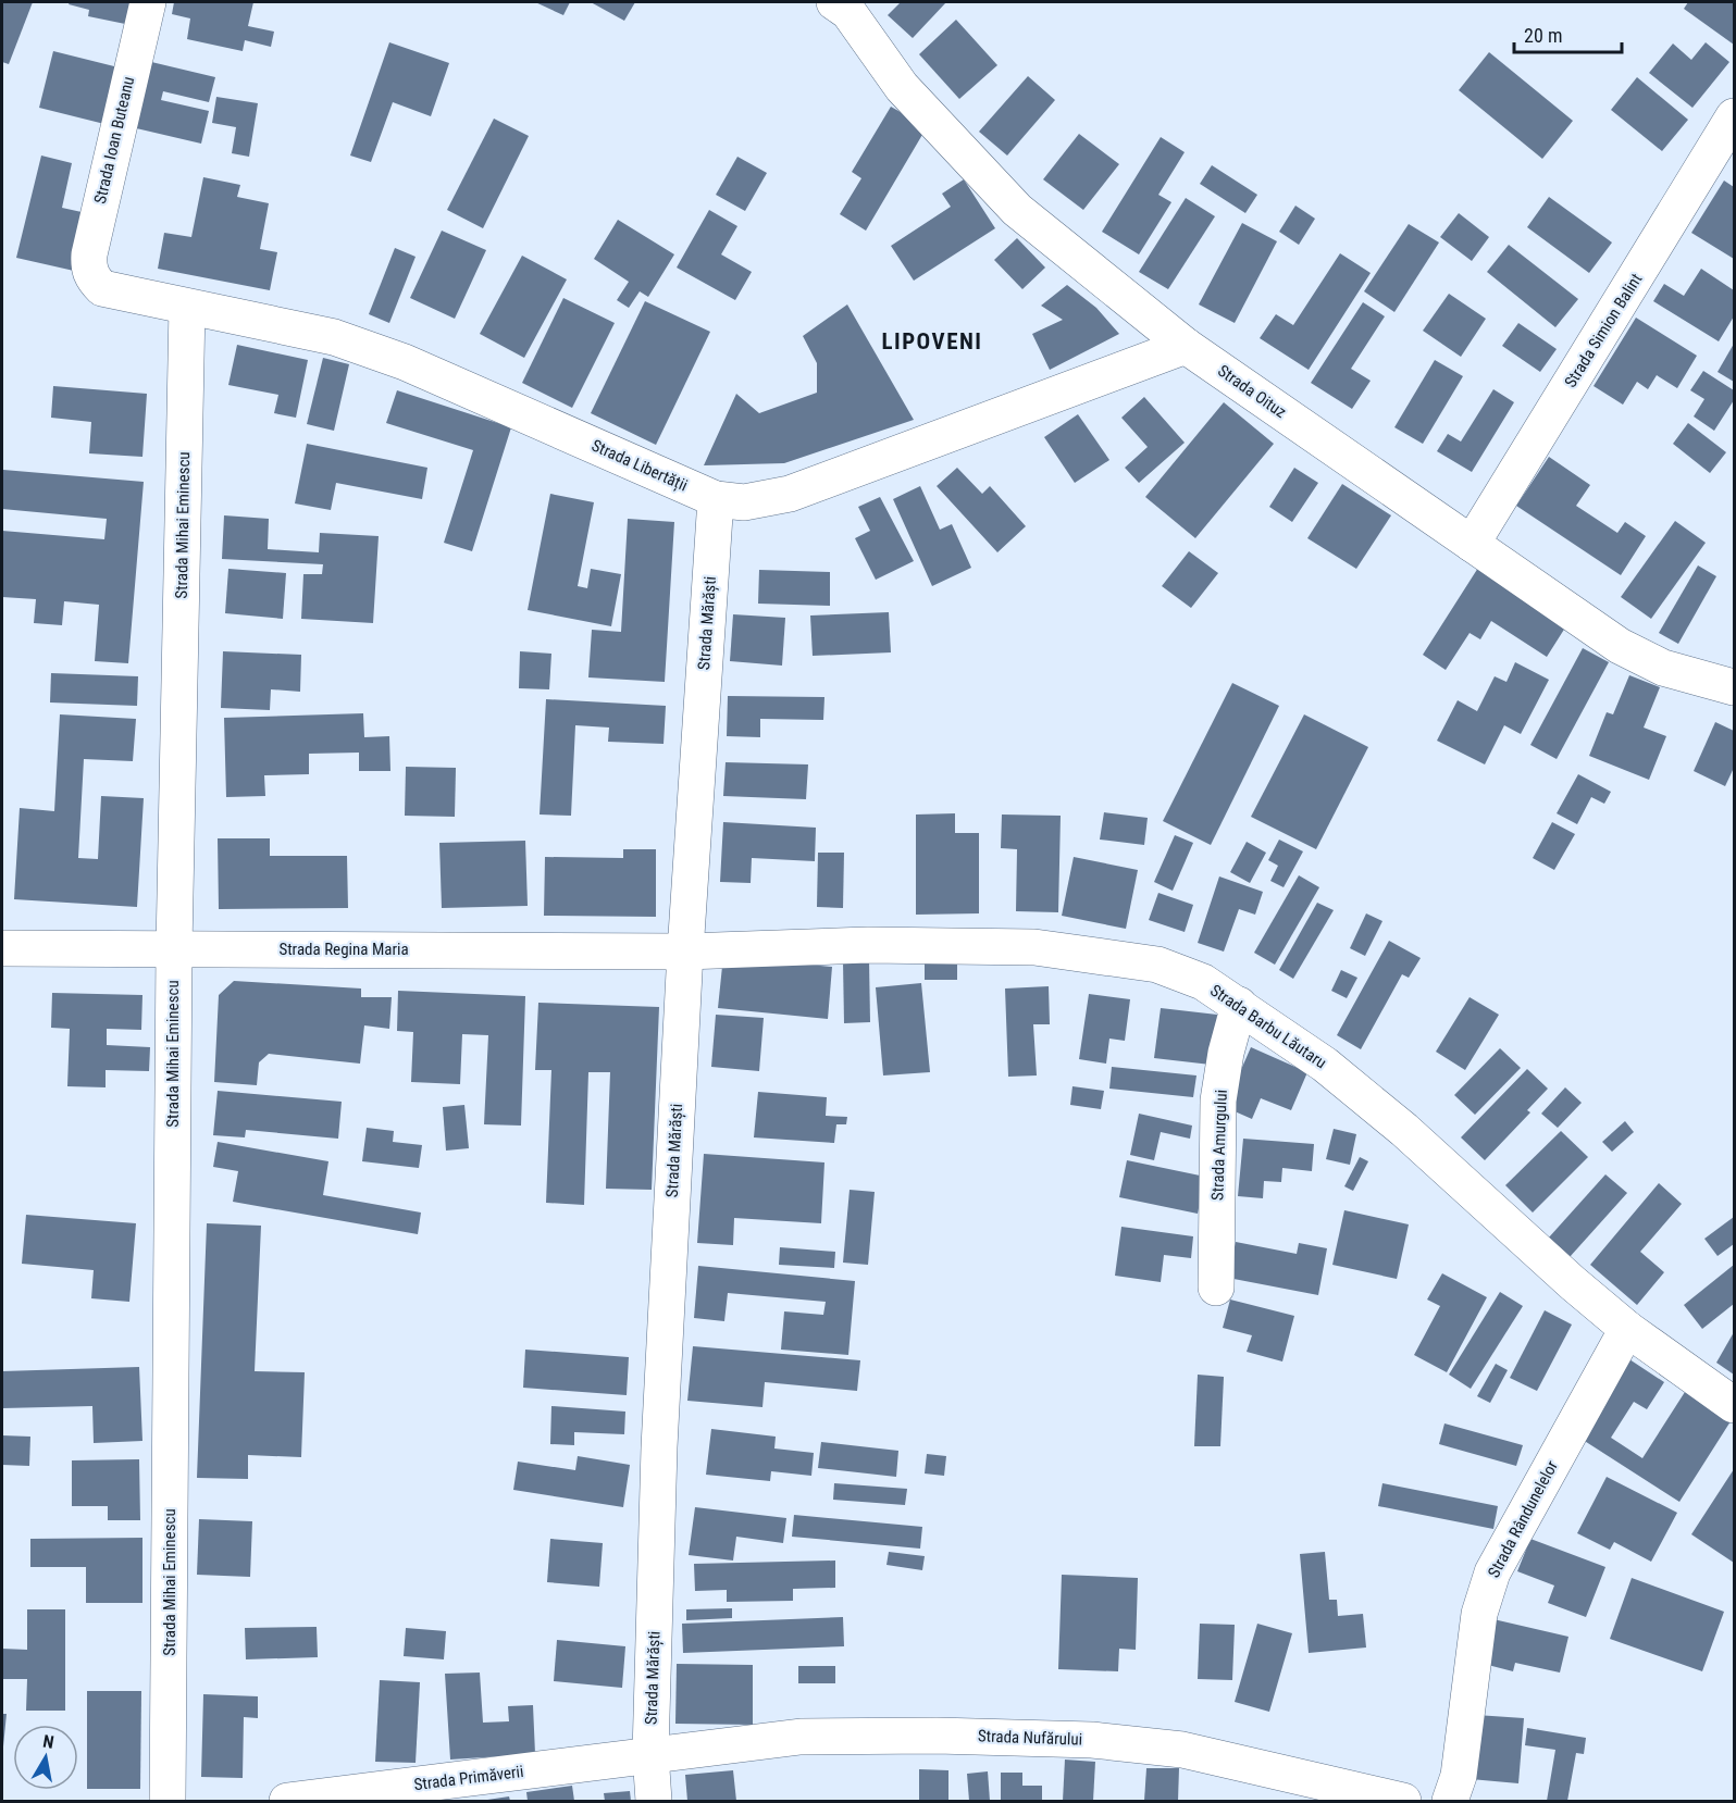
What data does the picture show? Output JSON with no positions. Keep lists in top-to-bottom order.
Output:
{
  "streets": {
    "street": [
      "Strada Ioan Buteanu",
      "Strada Simion Balint",
      "Strada Oituz",
      "Strada Libertății",
      "Strada Mihai Eminescu",
      "Strada Mărăști",
      "Strada Regina Maria",
      "Strada Barbu Lăutaru",
      "Strada Amurgului",
      "Strada Rândunelelor",
      "Strada Nufărului",
      "Strada Primăverii"
    ]
  },
  "crossings": [
    ["Strada Ioan Buteanu", "Strada Libertății"],
    ["Strada Simion Balint", "Strada Oituz"],
    ["Strada Oituz", "Strada Libertății"],
    ["Strada Libertății", "Strada Mihai Eminescu"],
    ["Strada Libertății", "Strada Mărăști"],
    ["Strada Mihai Eminescu", "Strada Regina Maria"],
    ["Strada Mărăști", "Strada Regina Maria"],
    ["Strada Mărăști", "Strada Barbu Lăutaru"],
    ["Strada Mărăști", "Strada Nufărului"],
    ["Strada Mărăști", "Strada Primăverii"],
    ["Strada Regina Maria", "Strada Barbu Lăutaru"],
    ["Strada Barbu Lăutaru", "Strada Amurgului"],
    ["Strada Barbu Lăutaru", "Strada Rândunelelor"],
    ["Strada Nufărului", "Strada Primăverii"]
  ],
  "districts": ["LIPOVENI"],
  "scale_bar": "20 m",
  "north": "top"
}
